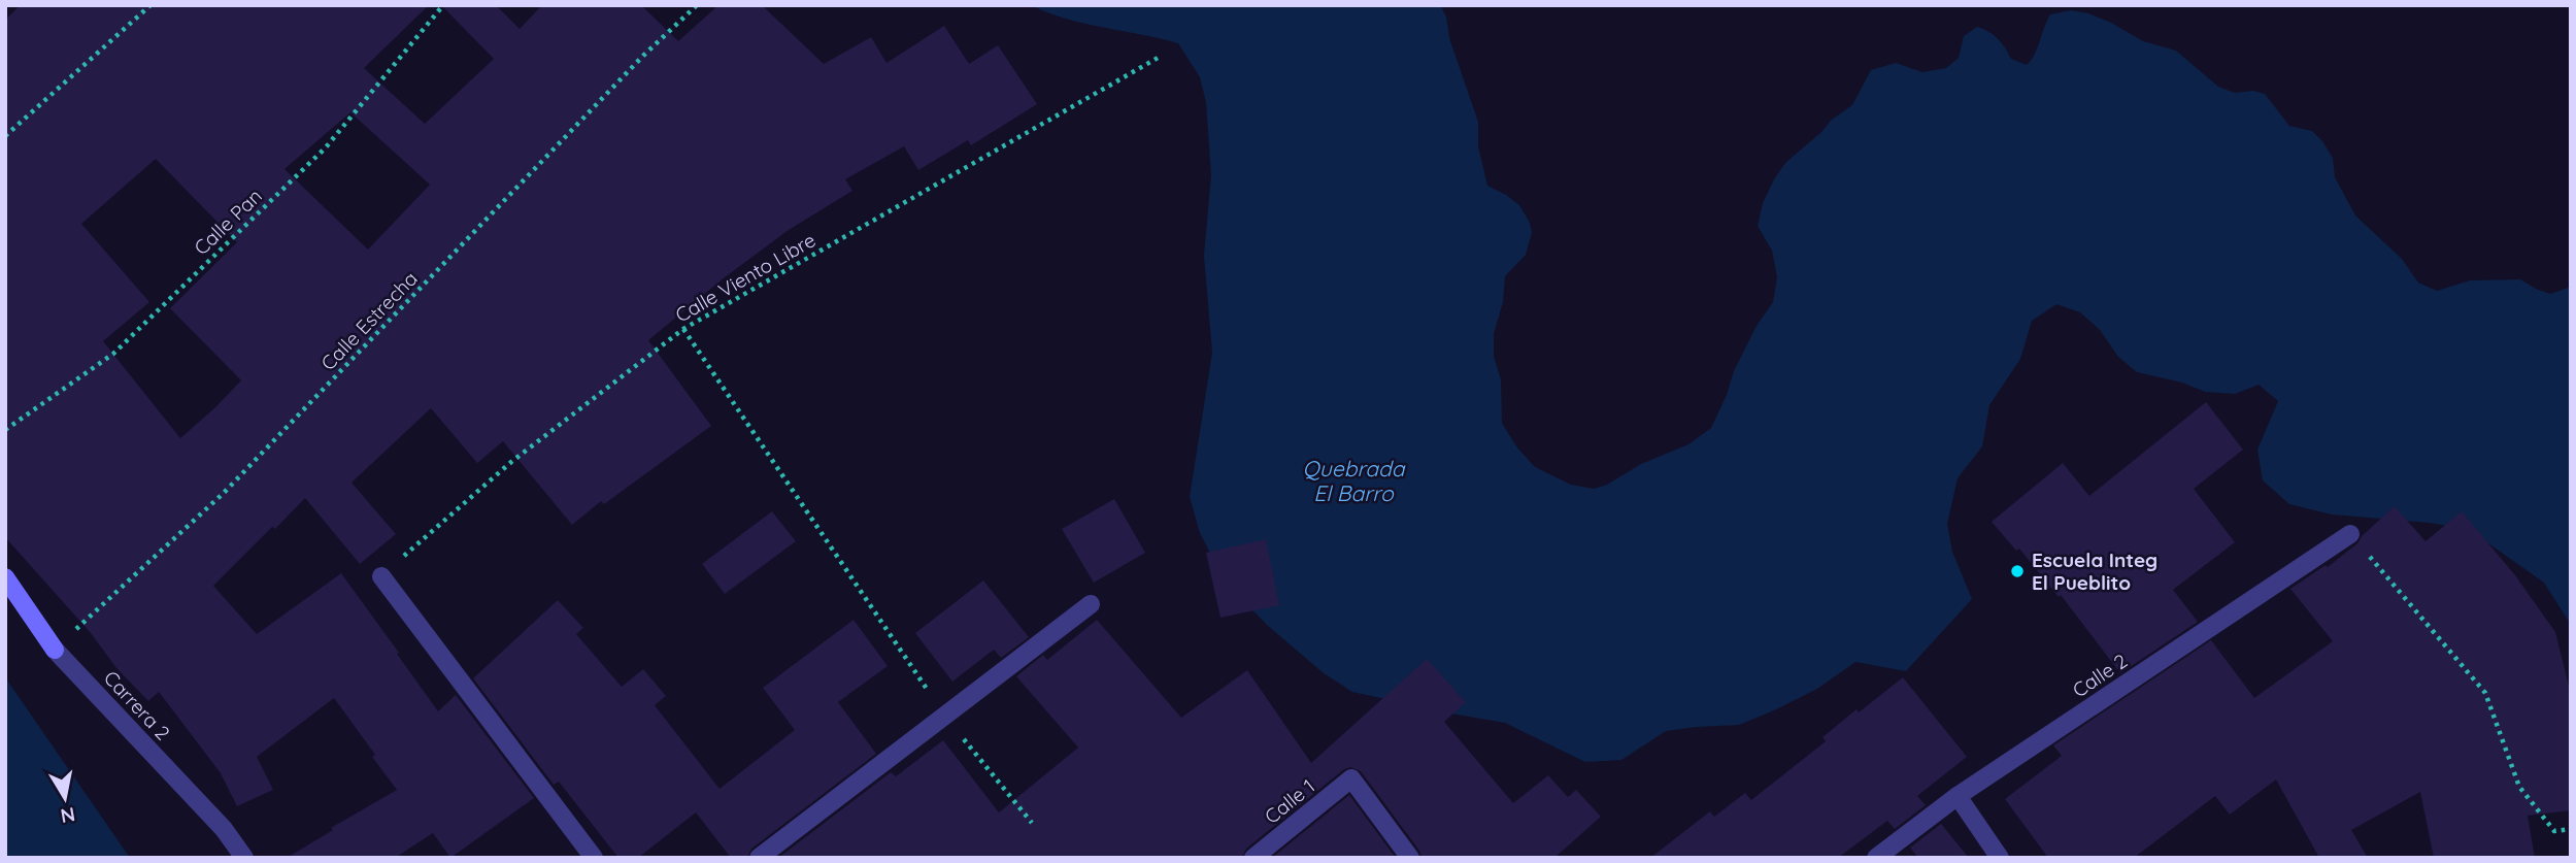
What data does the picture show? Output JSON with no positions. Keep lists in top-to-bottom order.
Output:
{
  "streets": {
    "street": ["Calle 2", "Carrera 2", "Calle 1"],
    "path": ["Calle Pan", "Calle Viento Libre", "Calle Estrecha"]
  },
  "crossings": [
    ["Calle Estrecha", "Carrera 2"]
  ],
  "water": ["Quebrada El Barro"],
  "places": ["Escuela Integ El Pueblito"],
  "north": "bottom"
}
